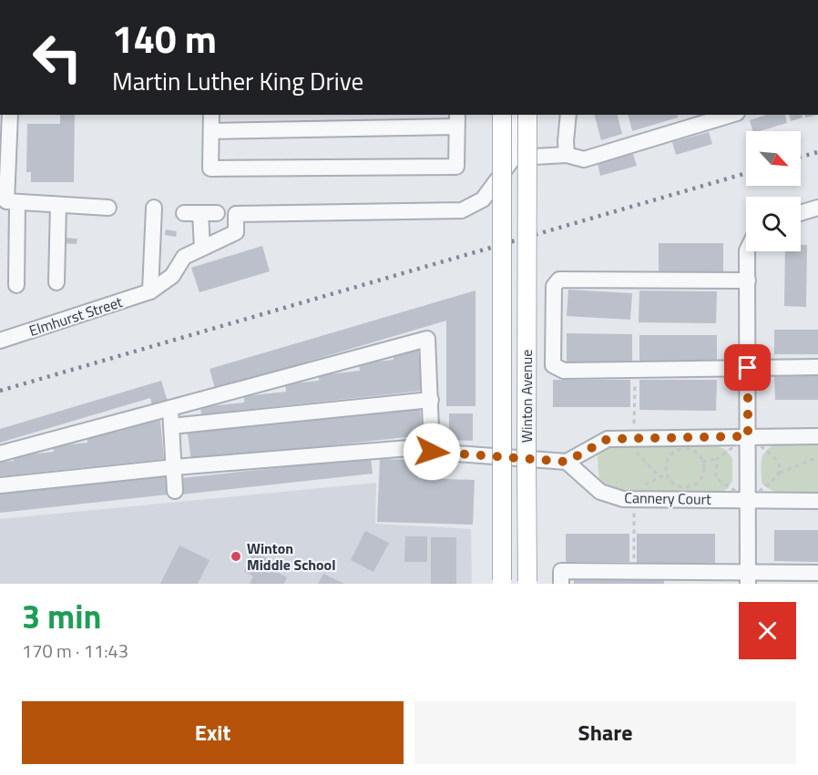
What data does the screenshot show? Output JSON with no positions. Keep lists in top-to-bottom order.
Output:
{
  "streets": {
    "main road": ["Winton Avenue"],
    "street": ["Elmhurst Street", "Cannery Court"]
  },
  "places": ["Winton Middle School"],
  "north": "bottom right",
  "page": {
    "turn": ["140 m", "Martin Luther King Drive"],
    "heading": ["3 min", "170 m · 11:43"],
    "buttons": ["Exit", "Share"]
  }
}
